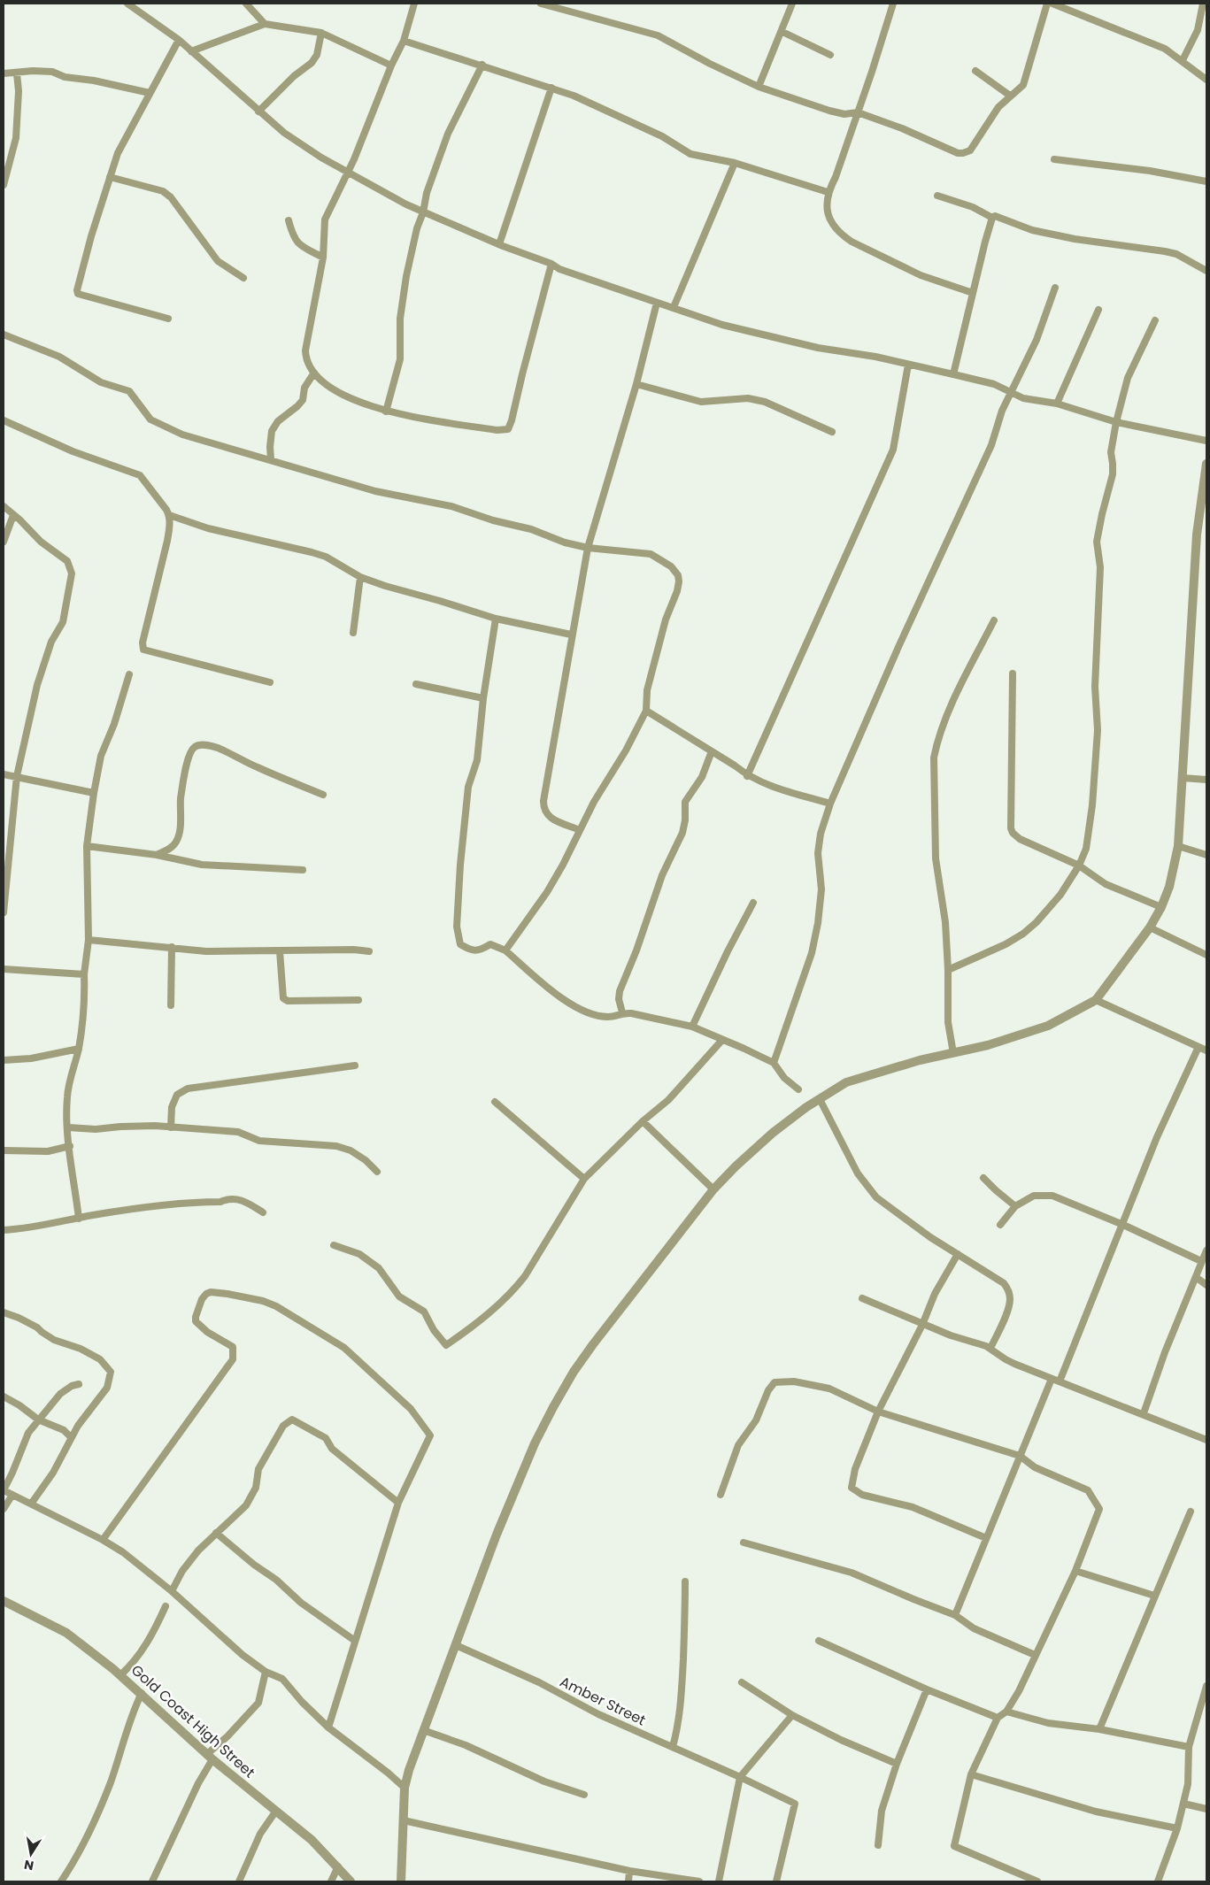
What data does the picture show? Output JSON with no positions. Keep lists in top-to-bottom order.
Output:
{
  "streets": {
    "street": ["Amber Street", "Gold Coast High Street"]
  },
  "north": "bottom"
}
